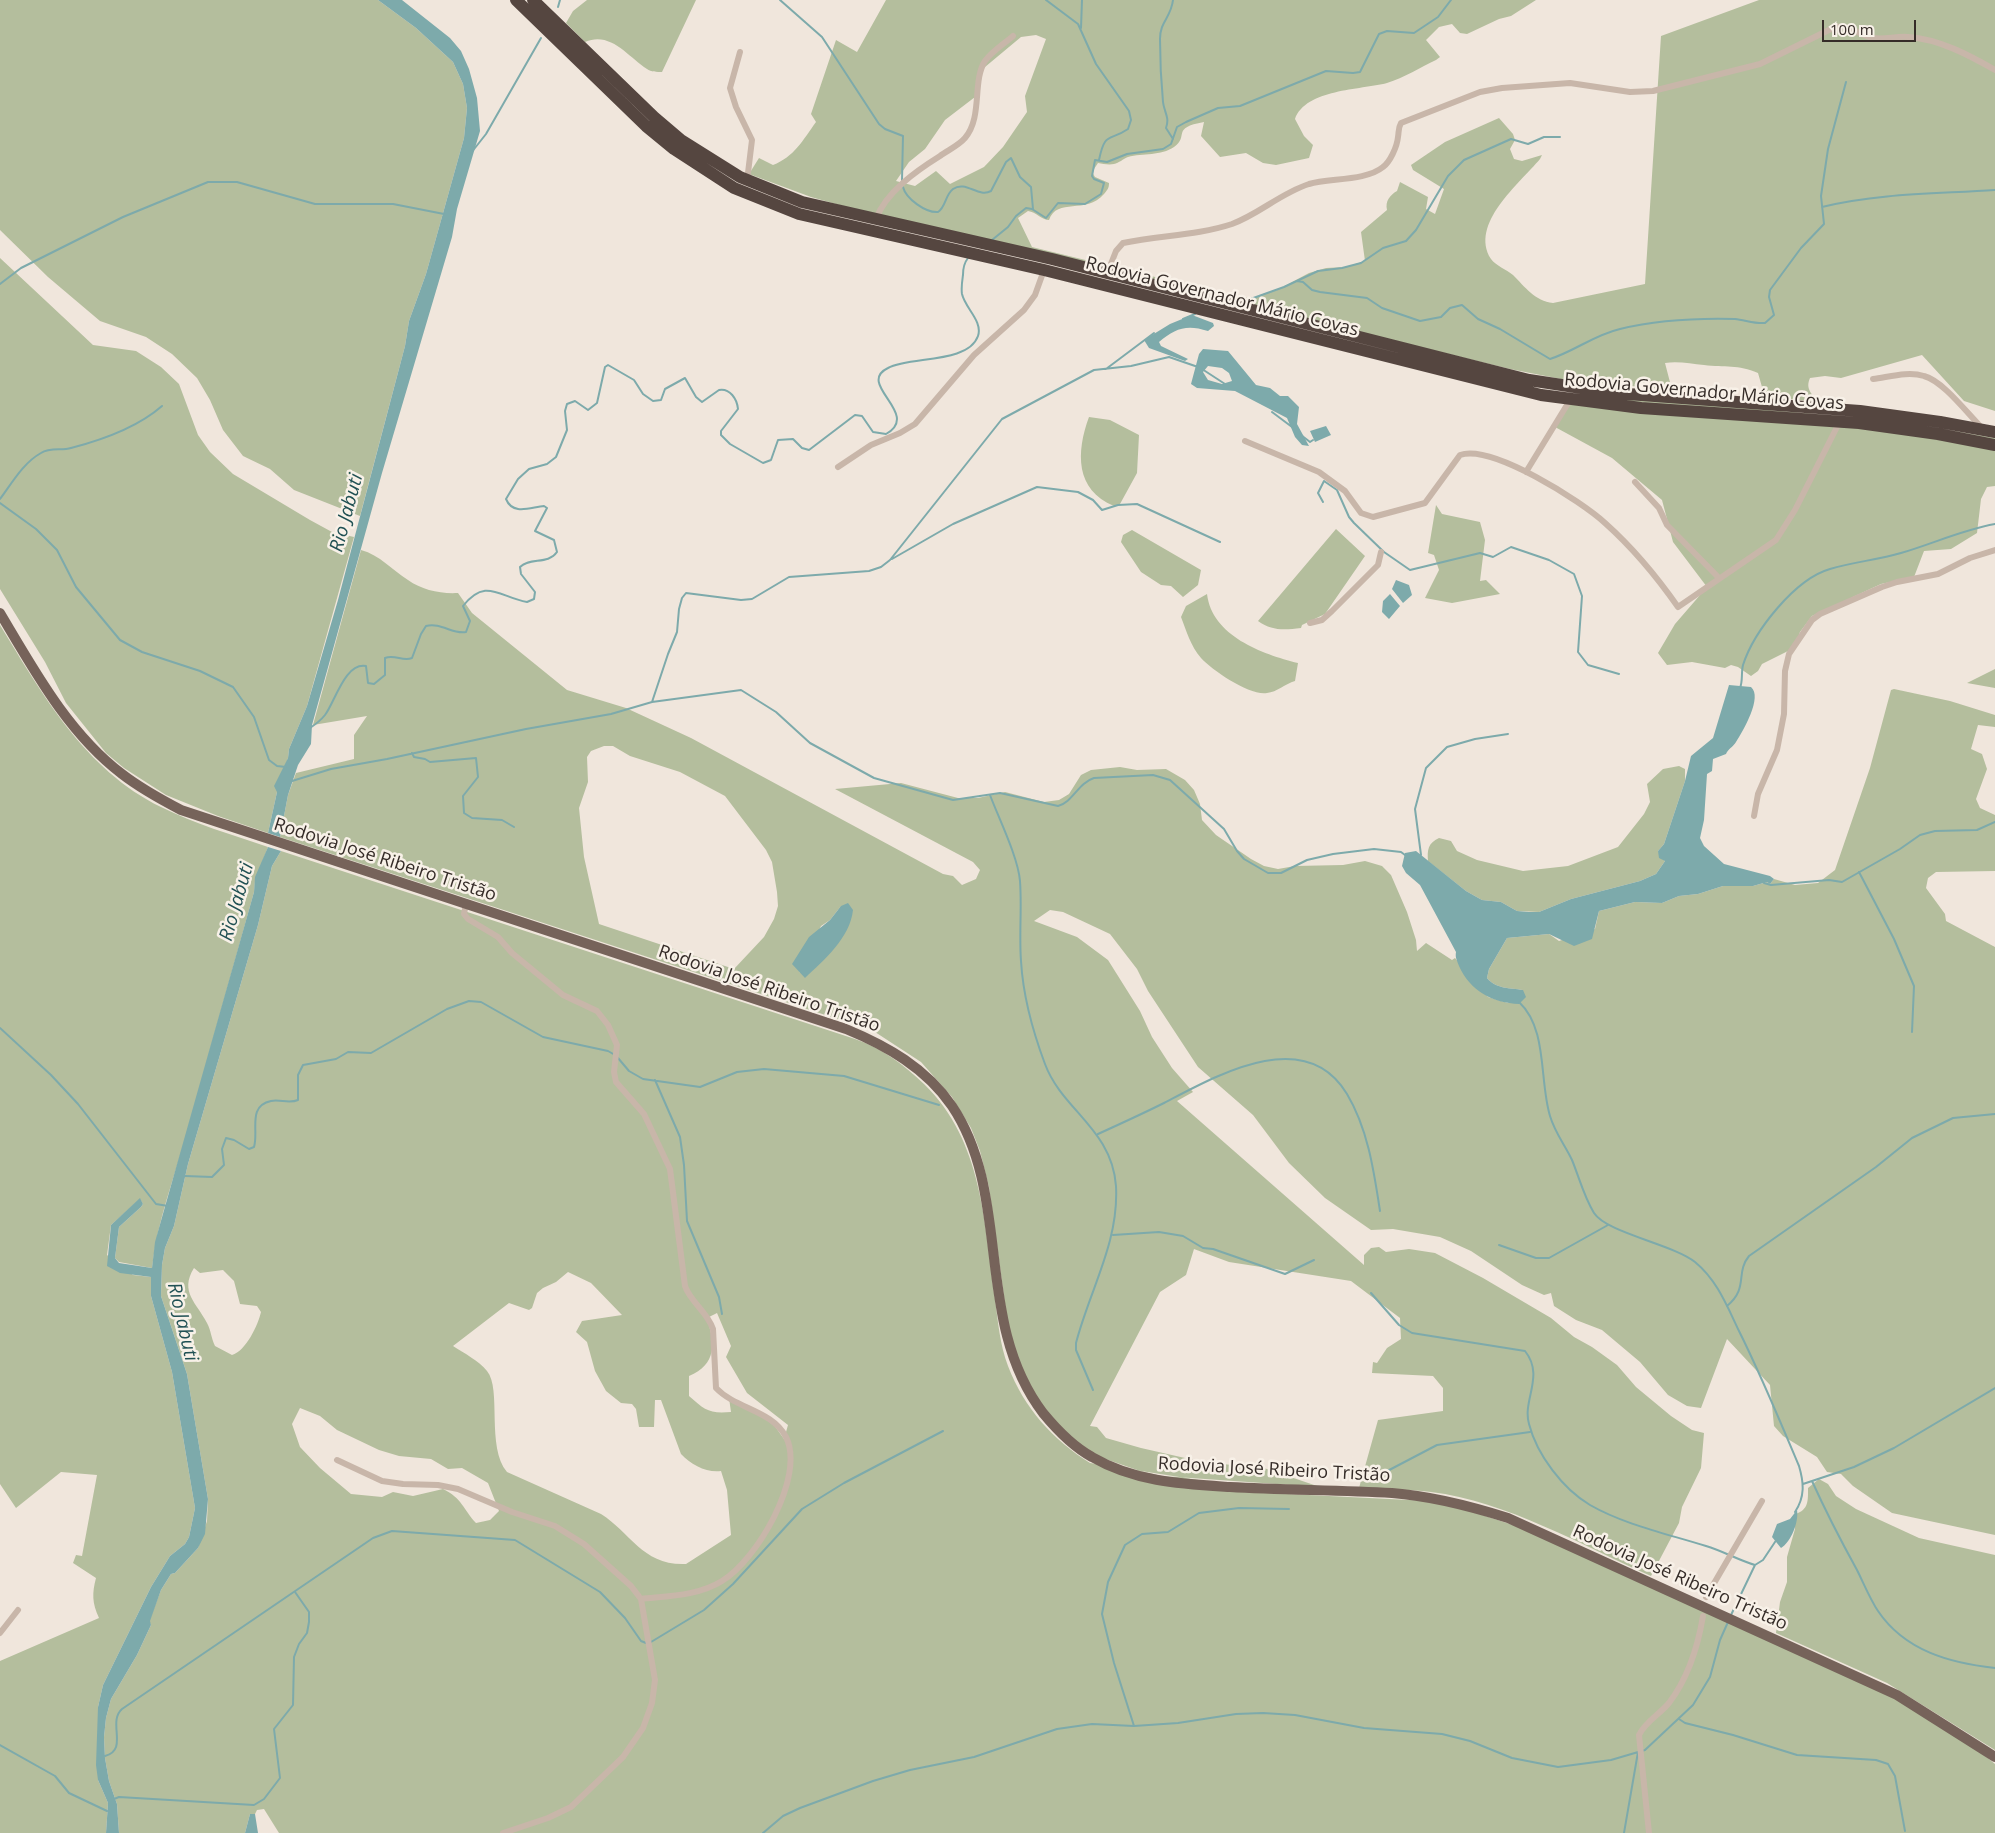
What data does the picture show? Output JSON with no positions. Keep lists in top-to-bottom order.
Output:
{
  "streets": {
    "highway": ["Rodovia Governador Mário Covas"],
    "main road": ["Rodovia José Ribeiro Tristão"]
  },
  "water": ["Rio Jabuti"],
  "scale_bar": "100 m"
}
